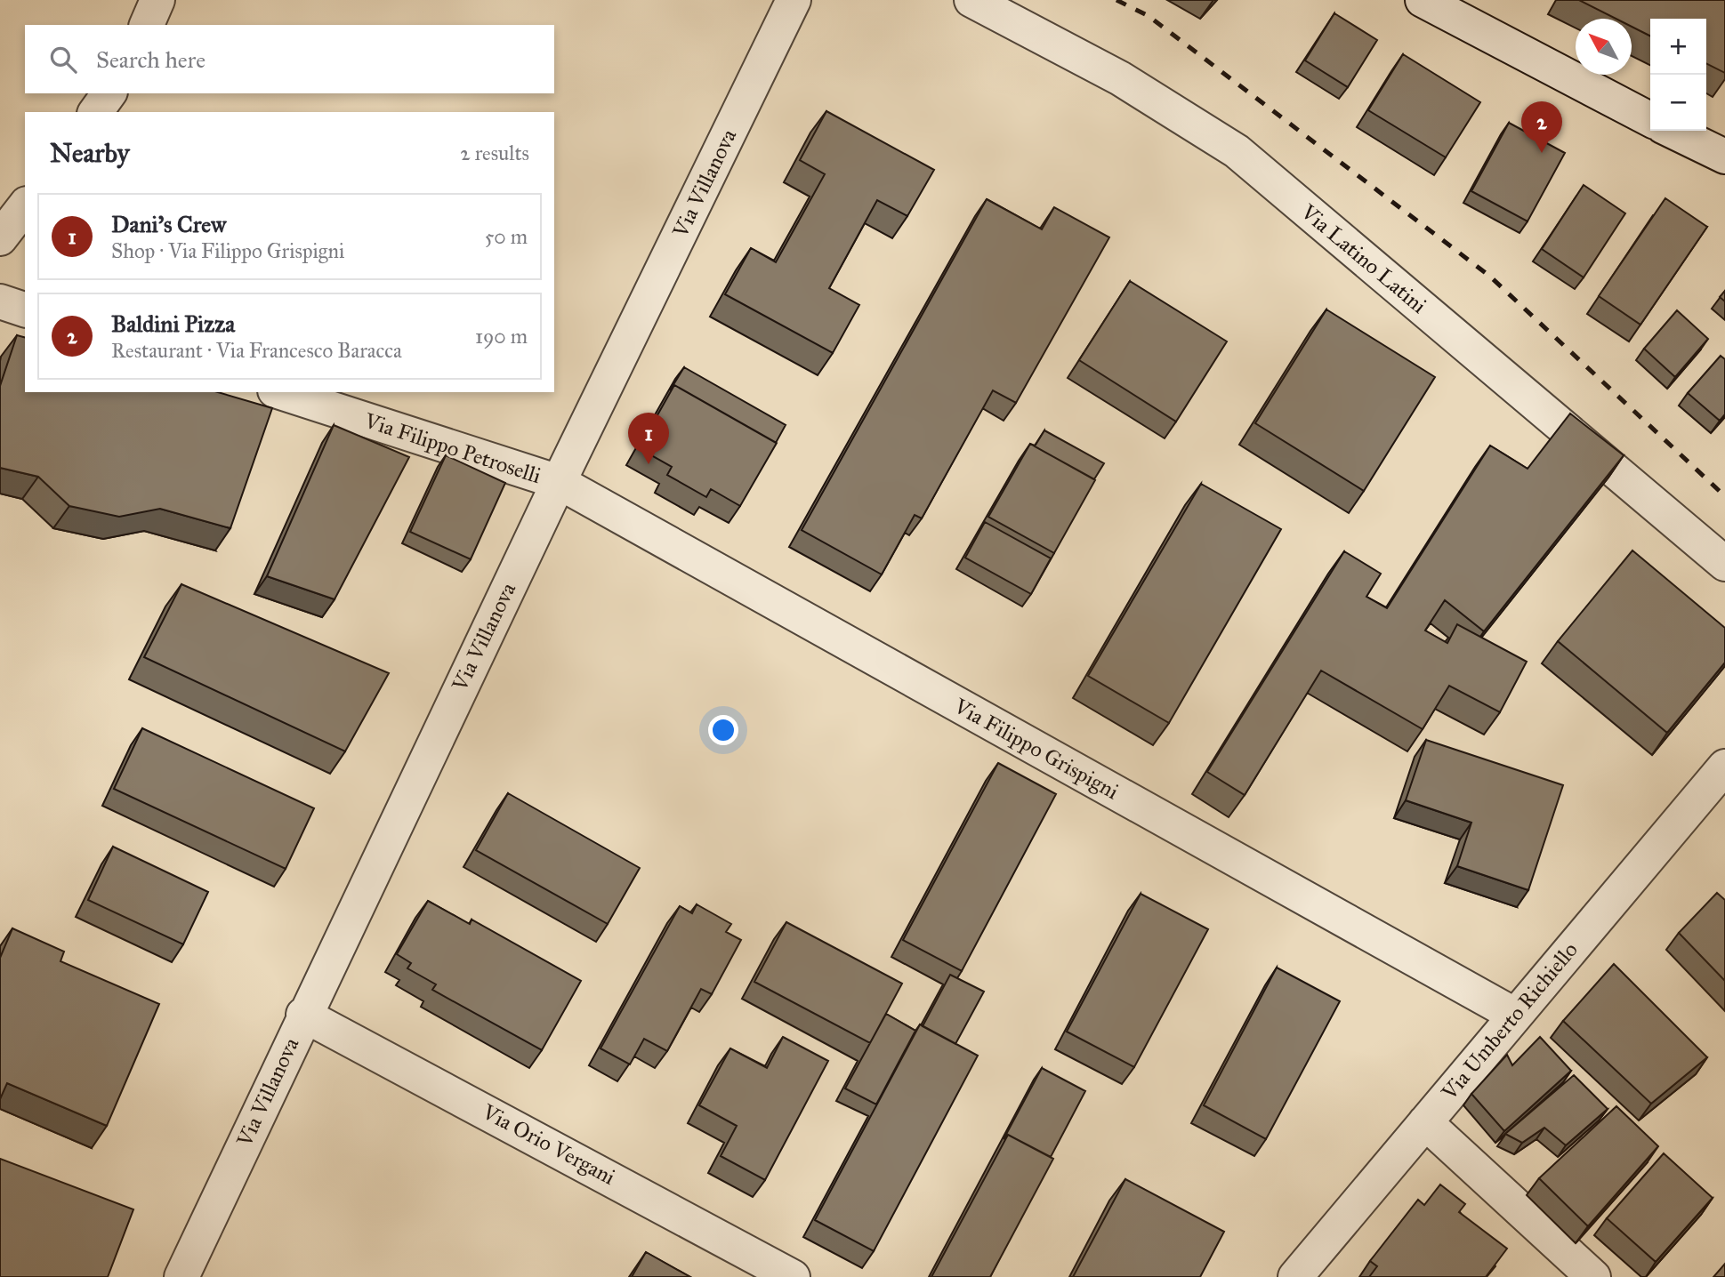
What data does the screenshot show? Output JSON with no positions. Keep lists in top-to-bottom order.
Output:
{
  "streets": {
    "street": [
      "Via Villanova",
      "Via Latino Latini",
      "Via Filippo Petroselli",
      "Via Filippo Grispigni",
      "Via Umberto Richiello",
      "Via Orio Vergani"
    ]
  },
  "crossings": [
    ["Via Villanova", "Via Filippo Petroselli"],
    ["Via Villanova", "Via Filippo Grispigni"],
    ["Via Villanova", "Via Orio Vergani"],
    ["Via Filippo Petroselli", "Via Filippo Grispigni"],
    ["Via Filippo Grispigni", "Via Umberto Richiello"]
  ],
  "north": "top left",
  "page": {
    "map_buttons": ["+", "−"],
    "search": "Search here",
    "pins": ["2", "1"],
    "heading": ["Nearby", "2 results"],
    "list": [
      {
        "mark": "1",
        "name": "Dani's Crew",
        "note": "Shop · Via Filippo Grispigni",
        "value": "50 m"
      },
      {
        "mark": "2",
        "name": "Baldini Pizza",
        "note": "Restaurant · Via Francesco Baracca",
        "value": "190 m"
      }
    ]
  }
}
